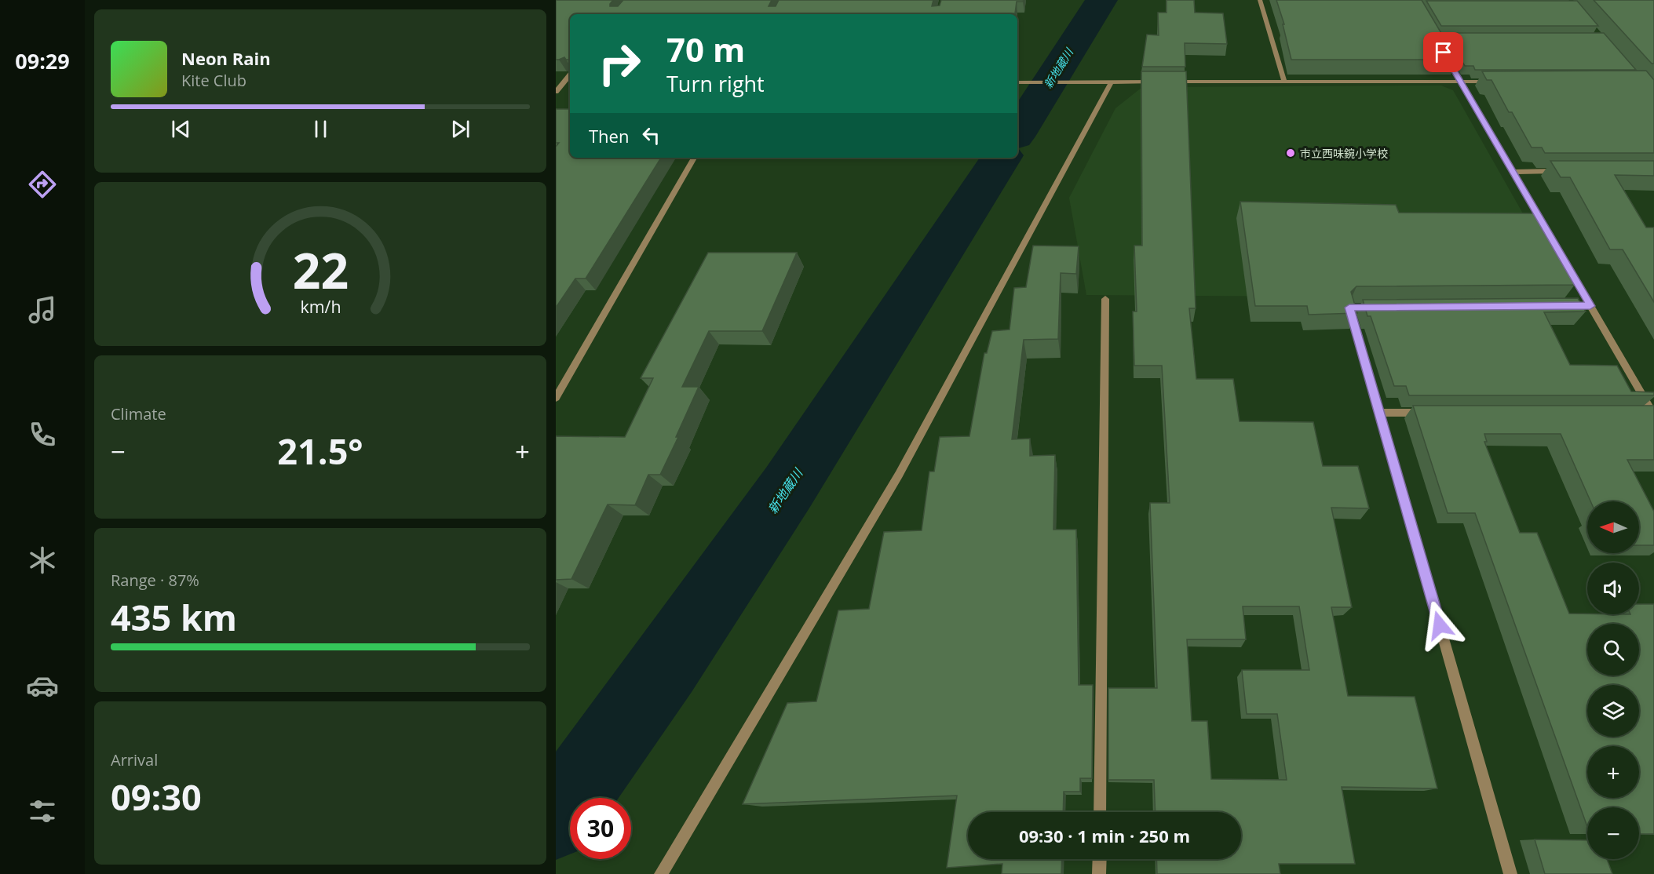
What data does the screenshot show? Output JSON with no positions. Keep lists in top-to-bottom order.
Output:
{
  "water": ["新地蔵川"],
  "places": ["市立西味鋺小学校"],
  "north": "left",
  "page": {
    "tabs": "09:29",
    "turn": ["70 m", "Turn right"],
    "song": ["Neon Rain", "Kite Club"],
    "then": "Then",
    "tile": [
      "Climate",
      ["Range · 87%", "435 km"],
      ["Arrival", "09:30"]
    ],
    "heat": ["−", "21.5°", "+"],
    "map_buttons": ["+", "−"],
    "limit": "30",
    "trip": "09:30 · 1 min · 250 m",
    "gauge": ["22", "km/h"]
  }
}
